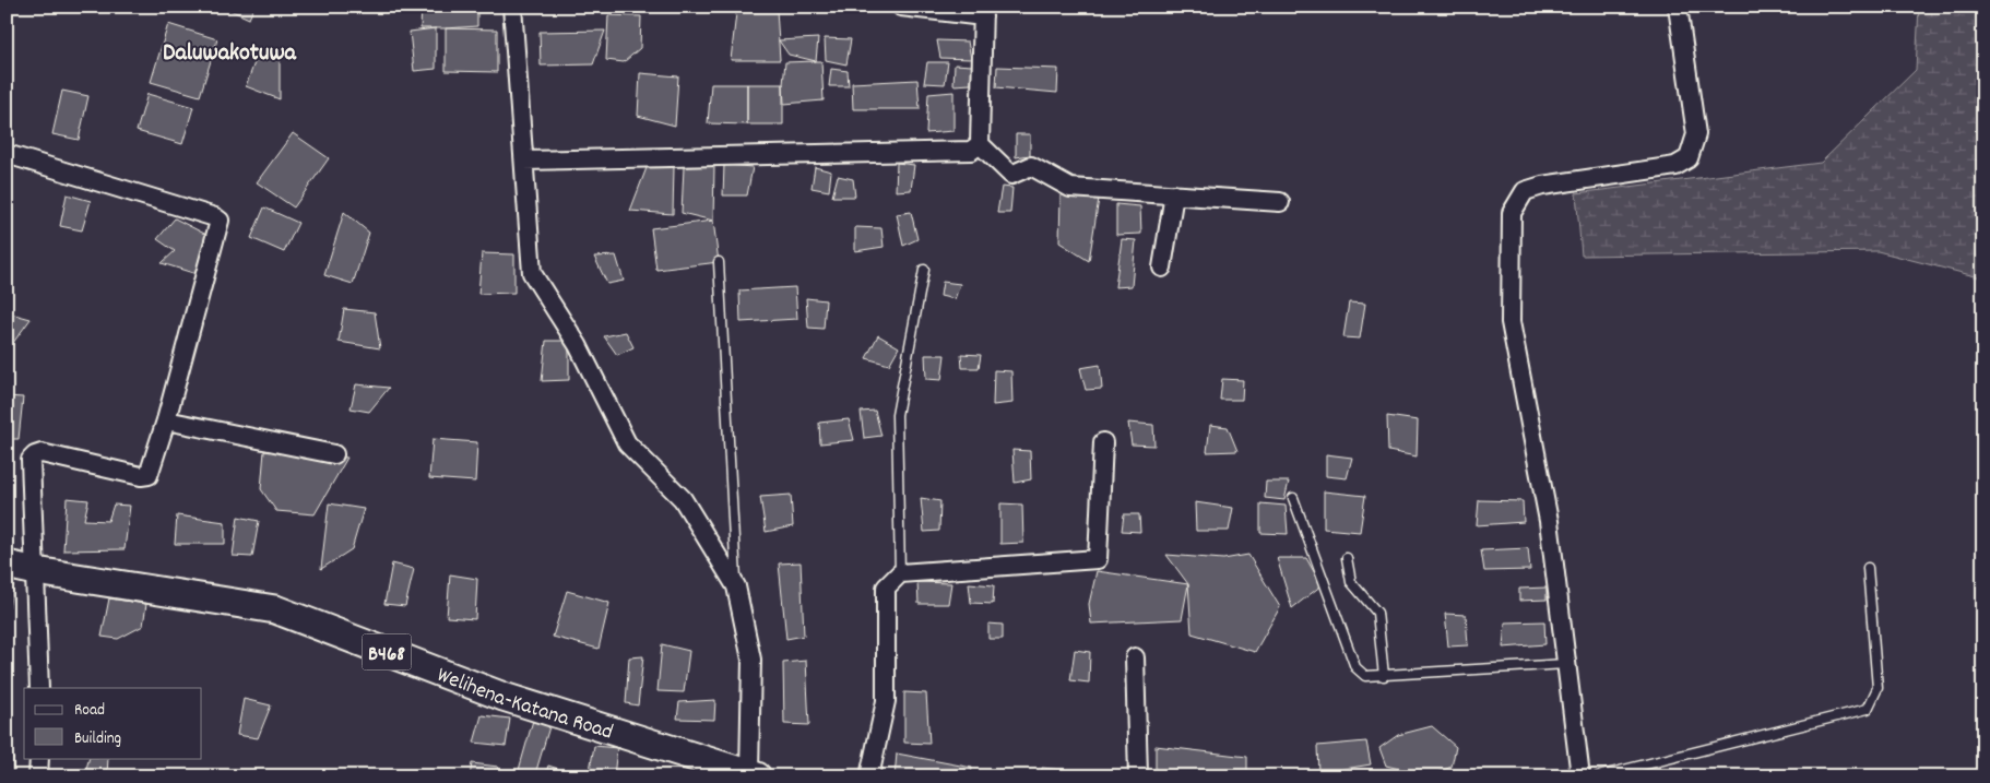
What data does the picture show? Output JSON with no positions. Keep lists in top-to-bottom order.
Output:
{
  "streets": {
    "main road": ["B468", "Welihena-Katana Road"]
  },
  "districts": ["Daluwakotuwa"],
  "legend": ["Road", "Building"]
}
